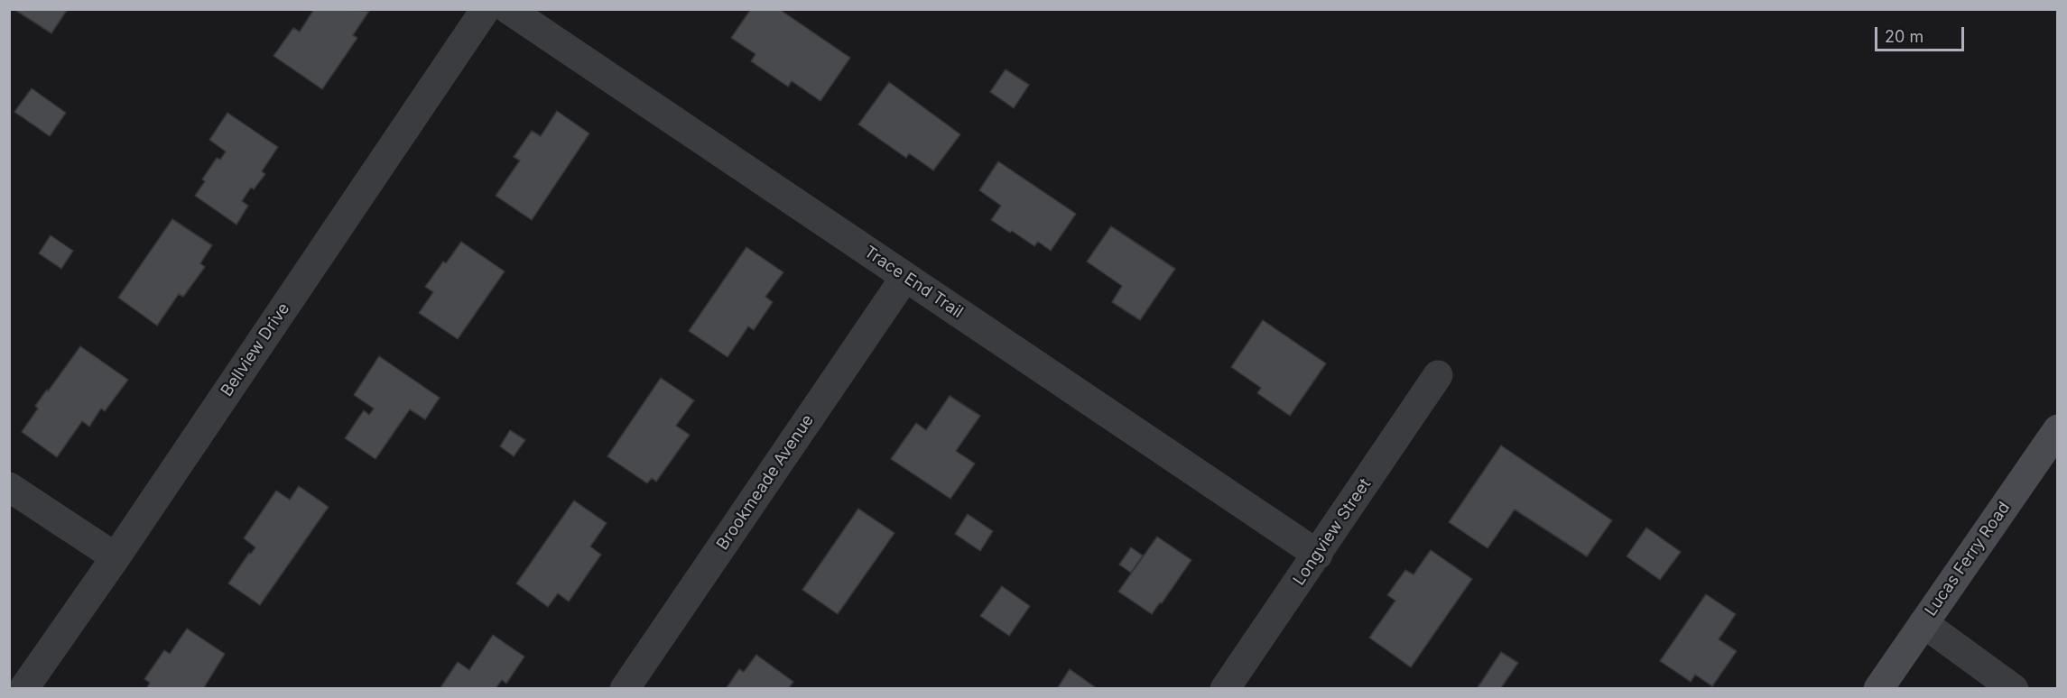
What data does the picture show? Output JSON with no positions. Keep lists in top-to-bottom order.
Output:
{
  "streets": {
    "street": [
      "Trace End Trail",
      "Bellview Drive",
      "Brookmeade Avenue",
      "Longview Street",
      "Lucas Ferry Road"
    ]
  },
  "crossings": [
    ["Trace End Trail", "Brookmeade Avenue"],
    ["Trace End Trail", "Longview Street"]
  ],
  "scale_bar": "20 m"
}
